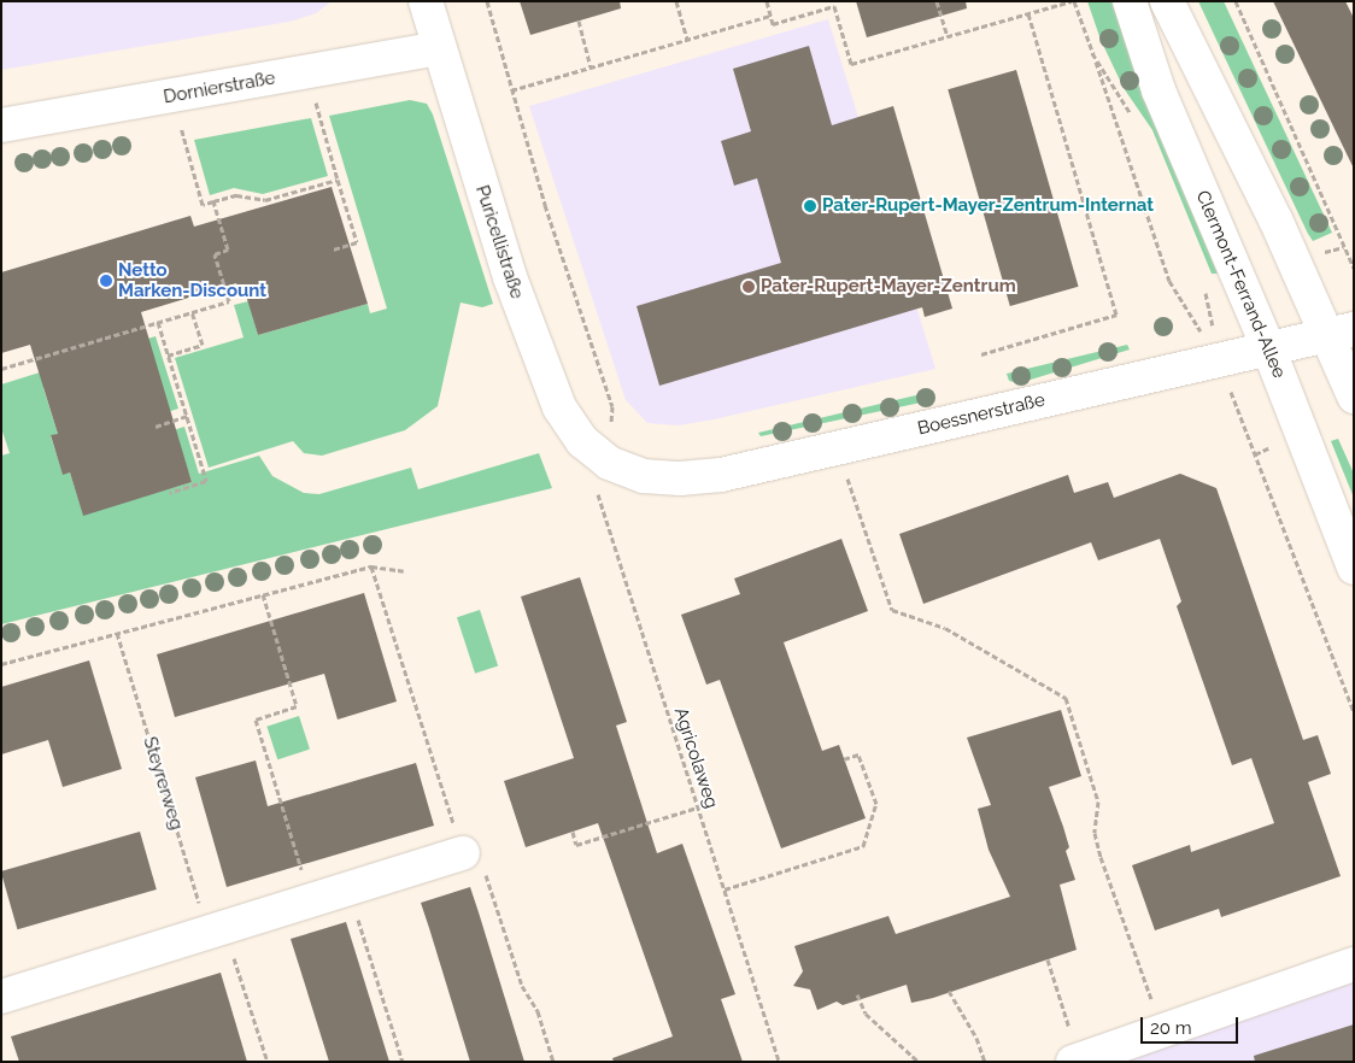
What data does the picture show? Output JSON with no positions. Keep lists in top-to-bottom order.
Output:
{
  "streets": {
    "street": [
      "Dornierstraße",
      "Puricellistraße",
      "Clermont-Ferrand-Allee",
      "Boessnerstraße"
    ],
    "path": ["Agricolaweg", "Steyrerweg"]
  },
  "crossings": [
    ["Dornierstraße", "Puricellistraße"],
    ["Puricellistraße", "Boessnerstraße"],
    ["Puricellistraße", "Agricolaweg"],
    ["Clermont-Ferrand-Allee", "Boessnerstraße"],
    ["Boessnerstraße", "Agricolaweg"]
  ],
  "places": ["Pater-Rupert-Mayer-Zentrum-Internat", "Netto Marken-Discount", "Pater-Rupert-Mayer-Zentrum"],
  "scale_bar": "20 m"
}
